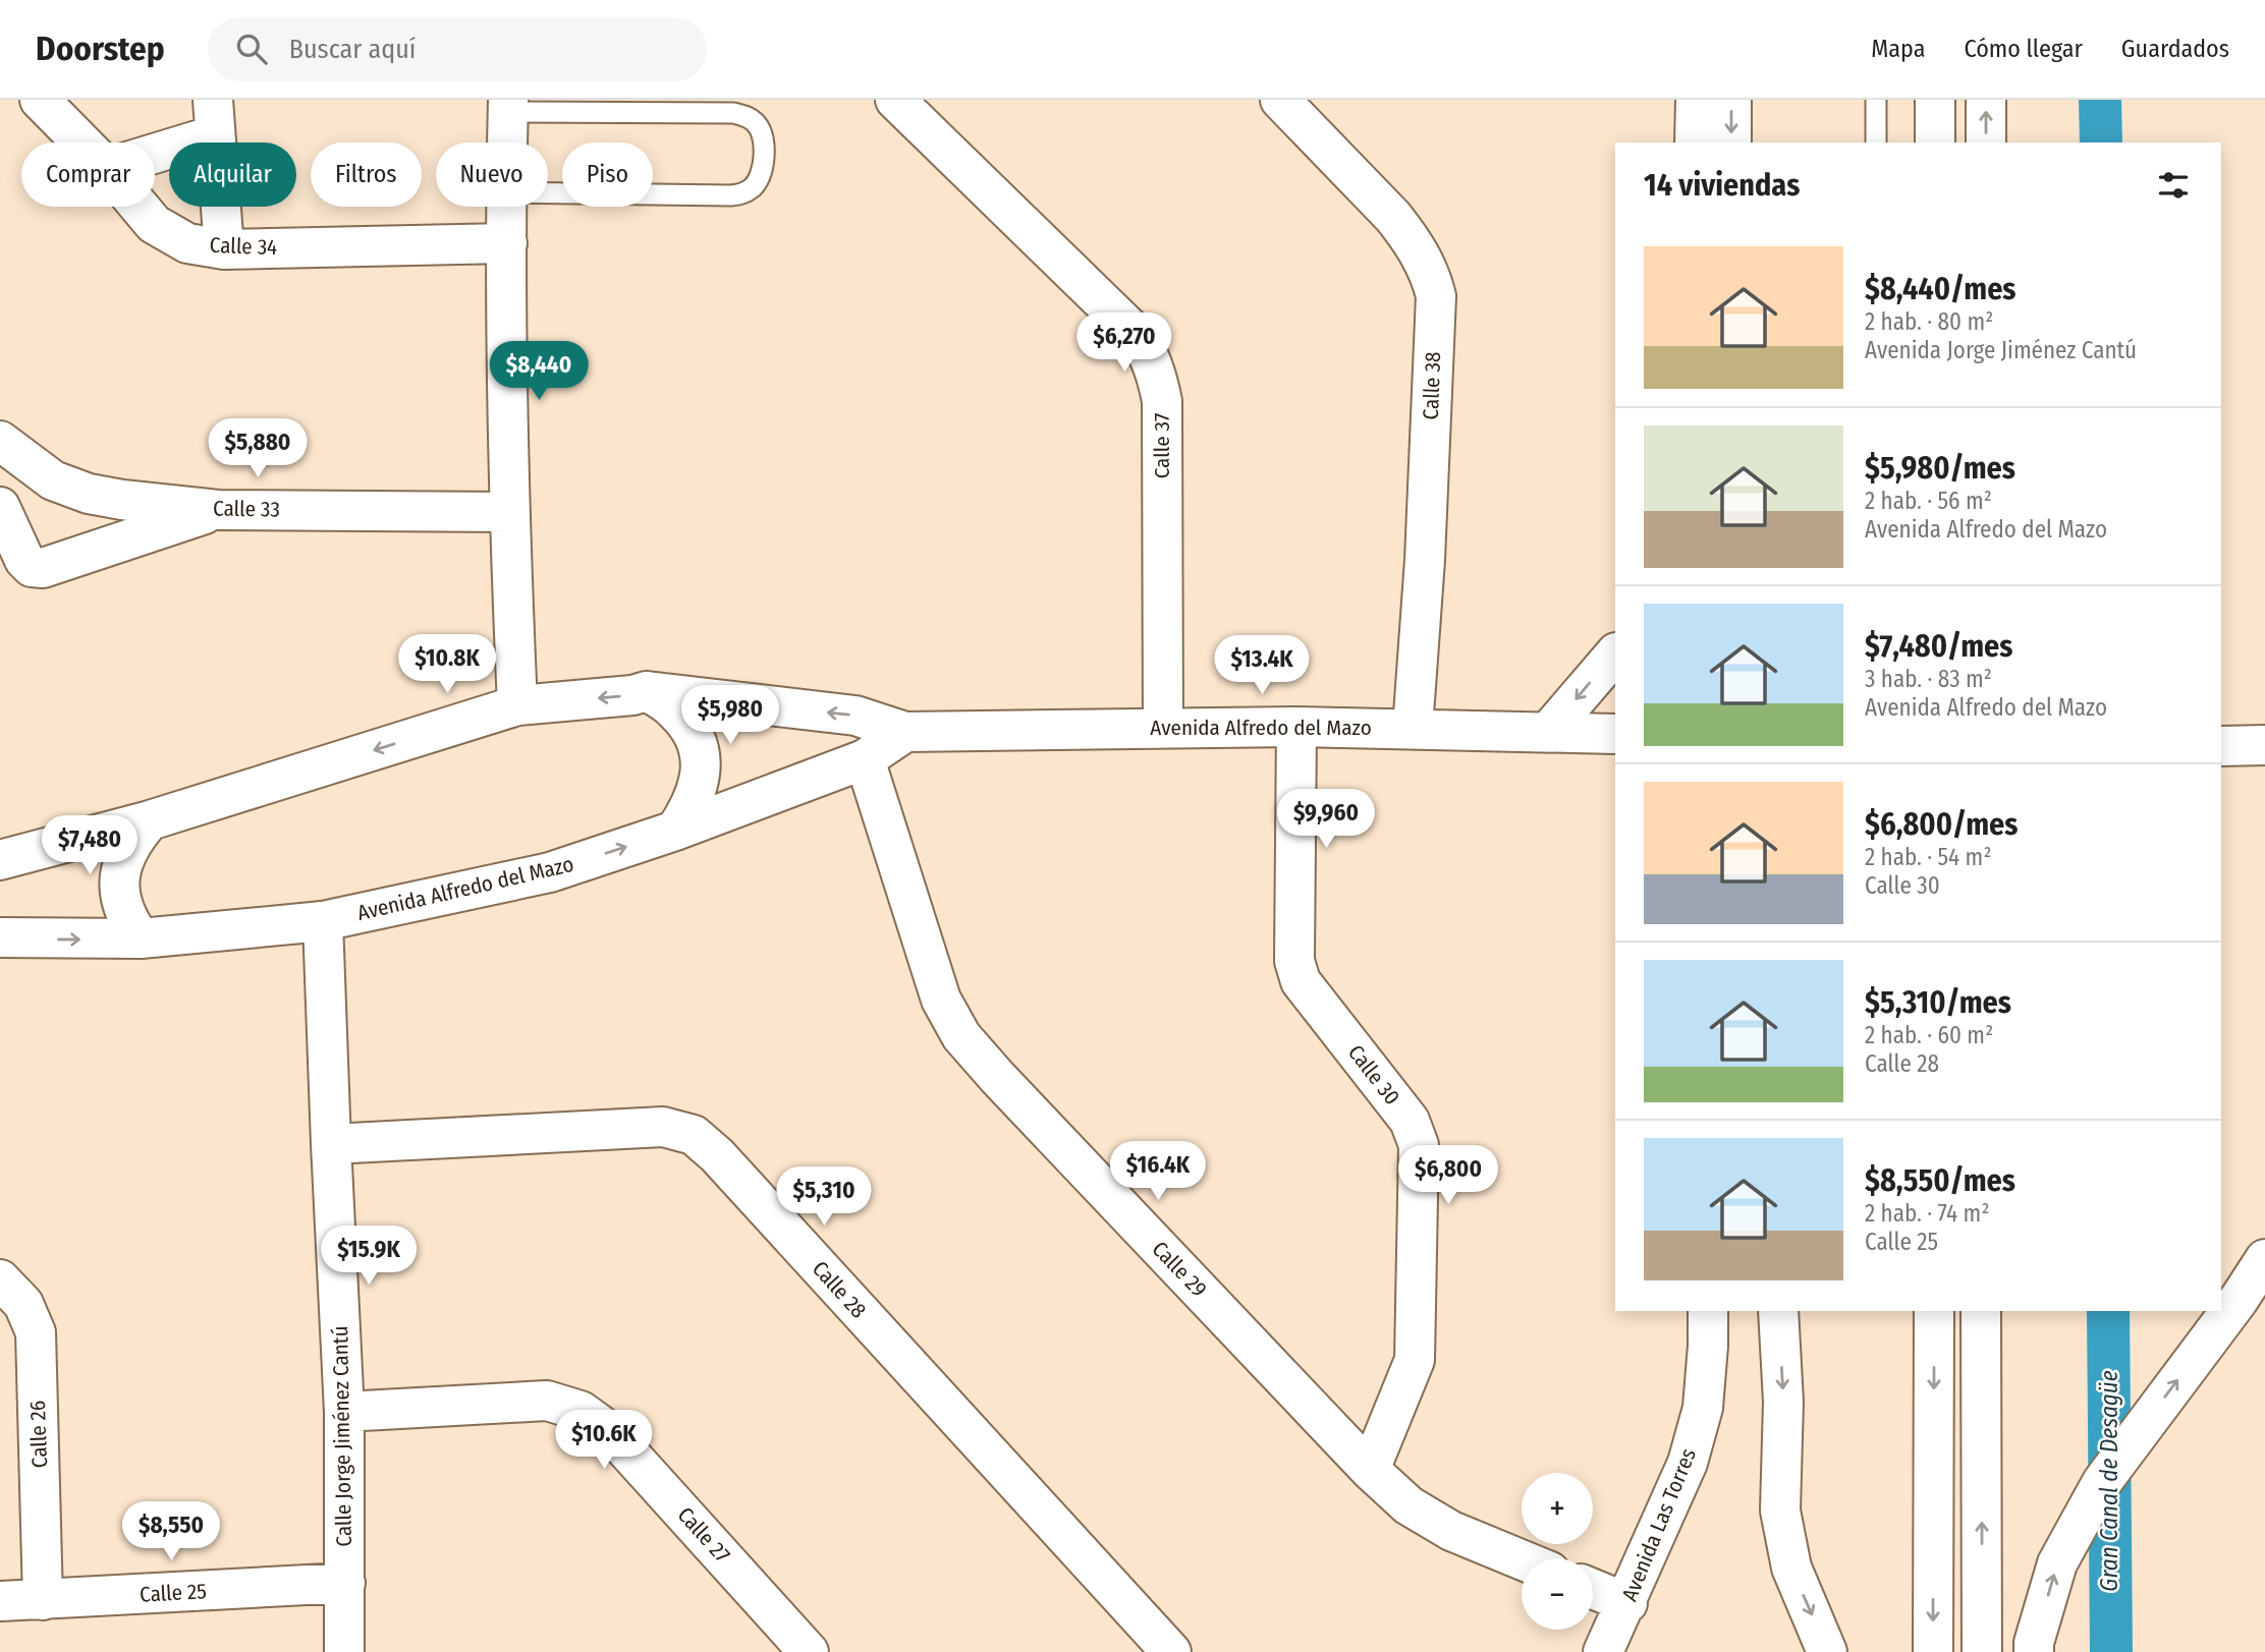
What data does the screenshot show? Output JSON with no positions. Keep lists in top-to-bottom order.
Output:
{
  "streets": {
    "main road": [
      "Calle 34",
      "Calle 38",
      "Calle 37",
      "Calle 33",
      "Avenida Alfredo del Mazo",
      "Calle 30",
      "Calle 29",
      "Calle 28",
      "Calle 26",
      "Calle Jorge Jiménez Cantú",
      "Avenida Las Torres",
      "Calle 27",
      "Calle 25"
    ]
  },
  "crossings": [
    ["Calle 38", "Avenida Alfredo del Mazo"],
    ["Calle 37", "Avenida Alfredo del Mazo"],
    ["Avenida Alfredo del Mazo", "Calle 30"],
    ["Avenida Alfredo del Mazo", "Calle 29"],
    ["Avenida Alfredo del Mazo", "Calle Jorge Jiménez Cantú"],
    ["Calle 30", "Calle 29"],
    ["Calle 28", "Calle Jorge Jiménez Cantú"],
    ["Calle 26", "Calle 25"],
    ["Calle Jorge Jiménez Cantú", "Calle 27"],
    ["Calle Jorge Jiménez Cantú", "Calle 25"]
  ],
  "water": ["Gran Canal de Desagüe"],
  "page": {
    "header": "Doorstep",
    "search": "Buscar aquí",
    "nav": ["Mapa", "Cómo llegar", "Guardados"],
    "chip": [
      "Comprar",
      "Alquilar",
      "Filtros",
      "Nuevo",
      "Piso"
    ],
    "heading": "14 viviendas",
    "list": [
      {
        "name": "$8,440/mes",
        "note": "2 hab. · 80 m² · Avenida Jorge Jiménez Cantú"
      },
      {
        "name": "$5,980/mes",
        "note": "2 hab. · 56 m² · Avenida Alfredo del Mazo"
      },
      {
        "name": "$7,480/mes",
        "note": "3 hab. · 83 m² · Avenida Alfredo del Mazo"
      },
      {
        "name": "$6,800/mes",
        "note": "2 hab. · 54 m² · Calle 30"
      },
      {
        "name": "$5,310/mes",
        "note": "2 hab. · 60 m² · Calle 28"
      },
      {
        "name": "$8,550/mes",
        "note": "2 hab. · 74 m² · Calle 25"
      }
    ],
    "price": [
      "$6,270",
      "$8,440",
      "$5,880",
      "$10.8K",
      "$13.4K",
      "$5,980",
      "$9,960",
      "$7,480",
      "$16.4K",
      "$6,800",
      "$5,310",
      "$15.9K",
      "$10.6K",
      "$8,550"
    ],
    "map_buttons": ["+", "−"]
  }
}
